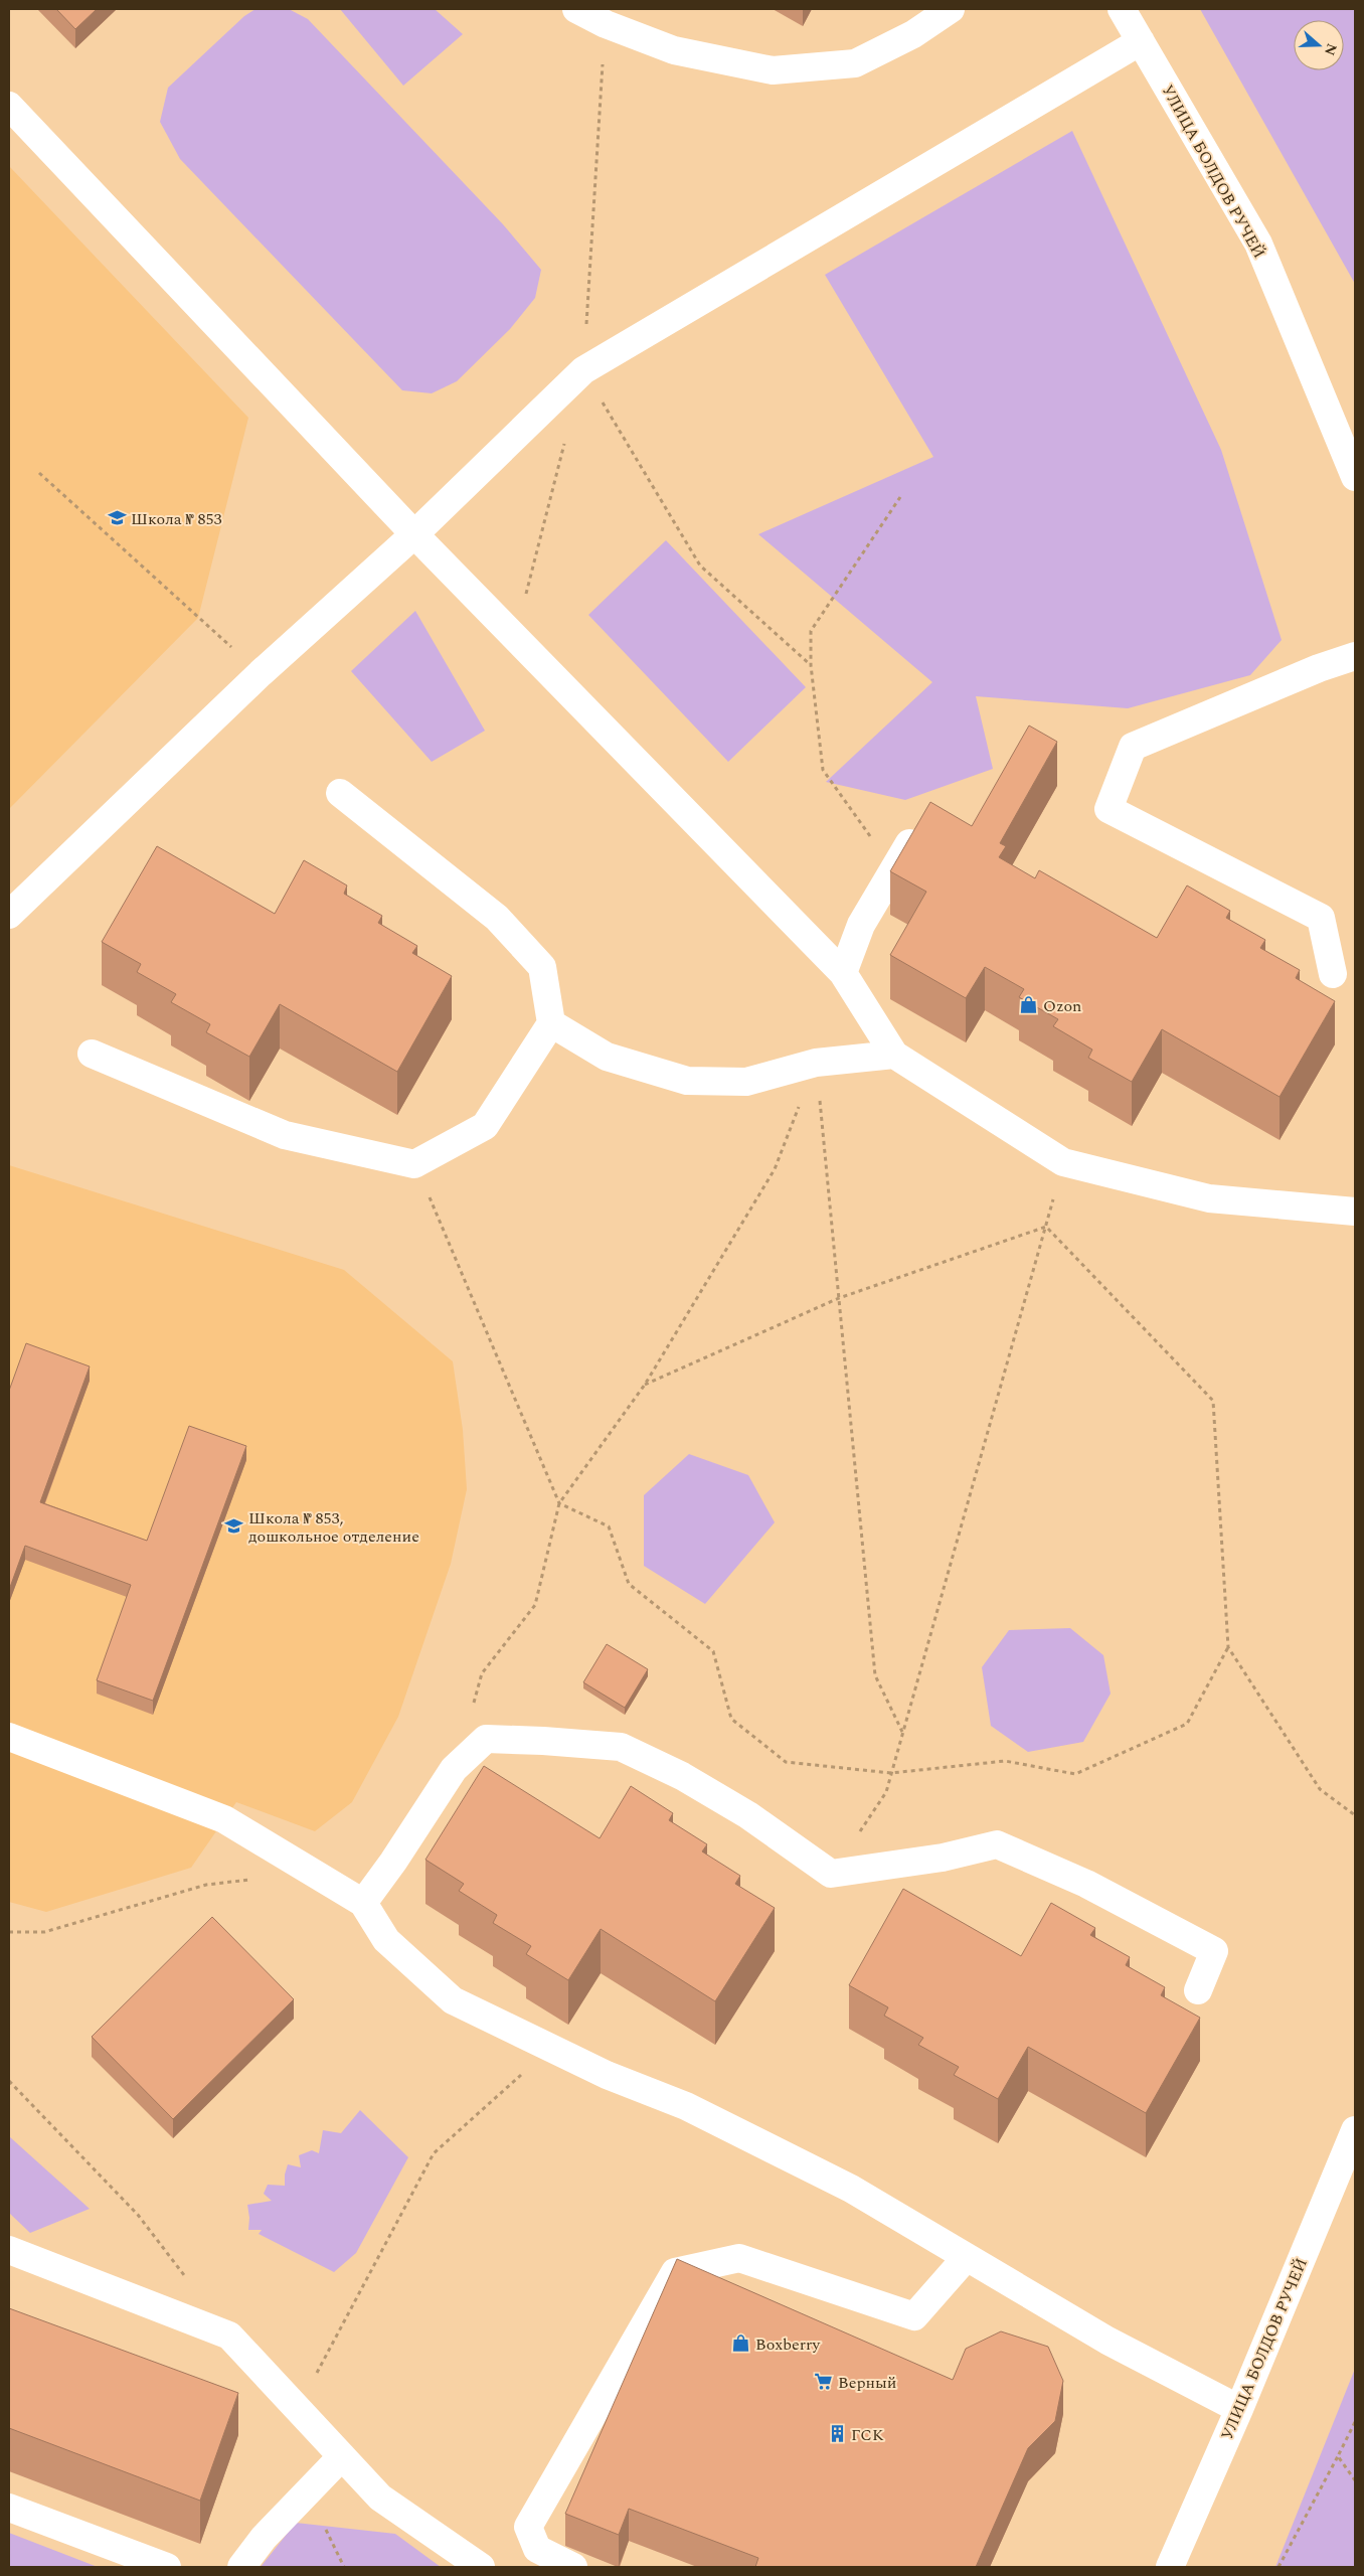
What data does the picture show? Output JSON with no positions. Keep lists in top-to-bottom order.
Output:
{
  "streets": {
    "street": ["УЛИЦА БОЛДОВ РУЧЕЙ"]
  },
  "places": {
    "school or university": ["Школа № 853", "Школа № 853, дошкольное отделение"],
    "shop": ["Ozon", "Boxberry"],
    "supermarket": ["Верный"],
    "building": ["ГСК"]
  },
  "north": "right"
}
